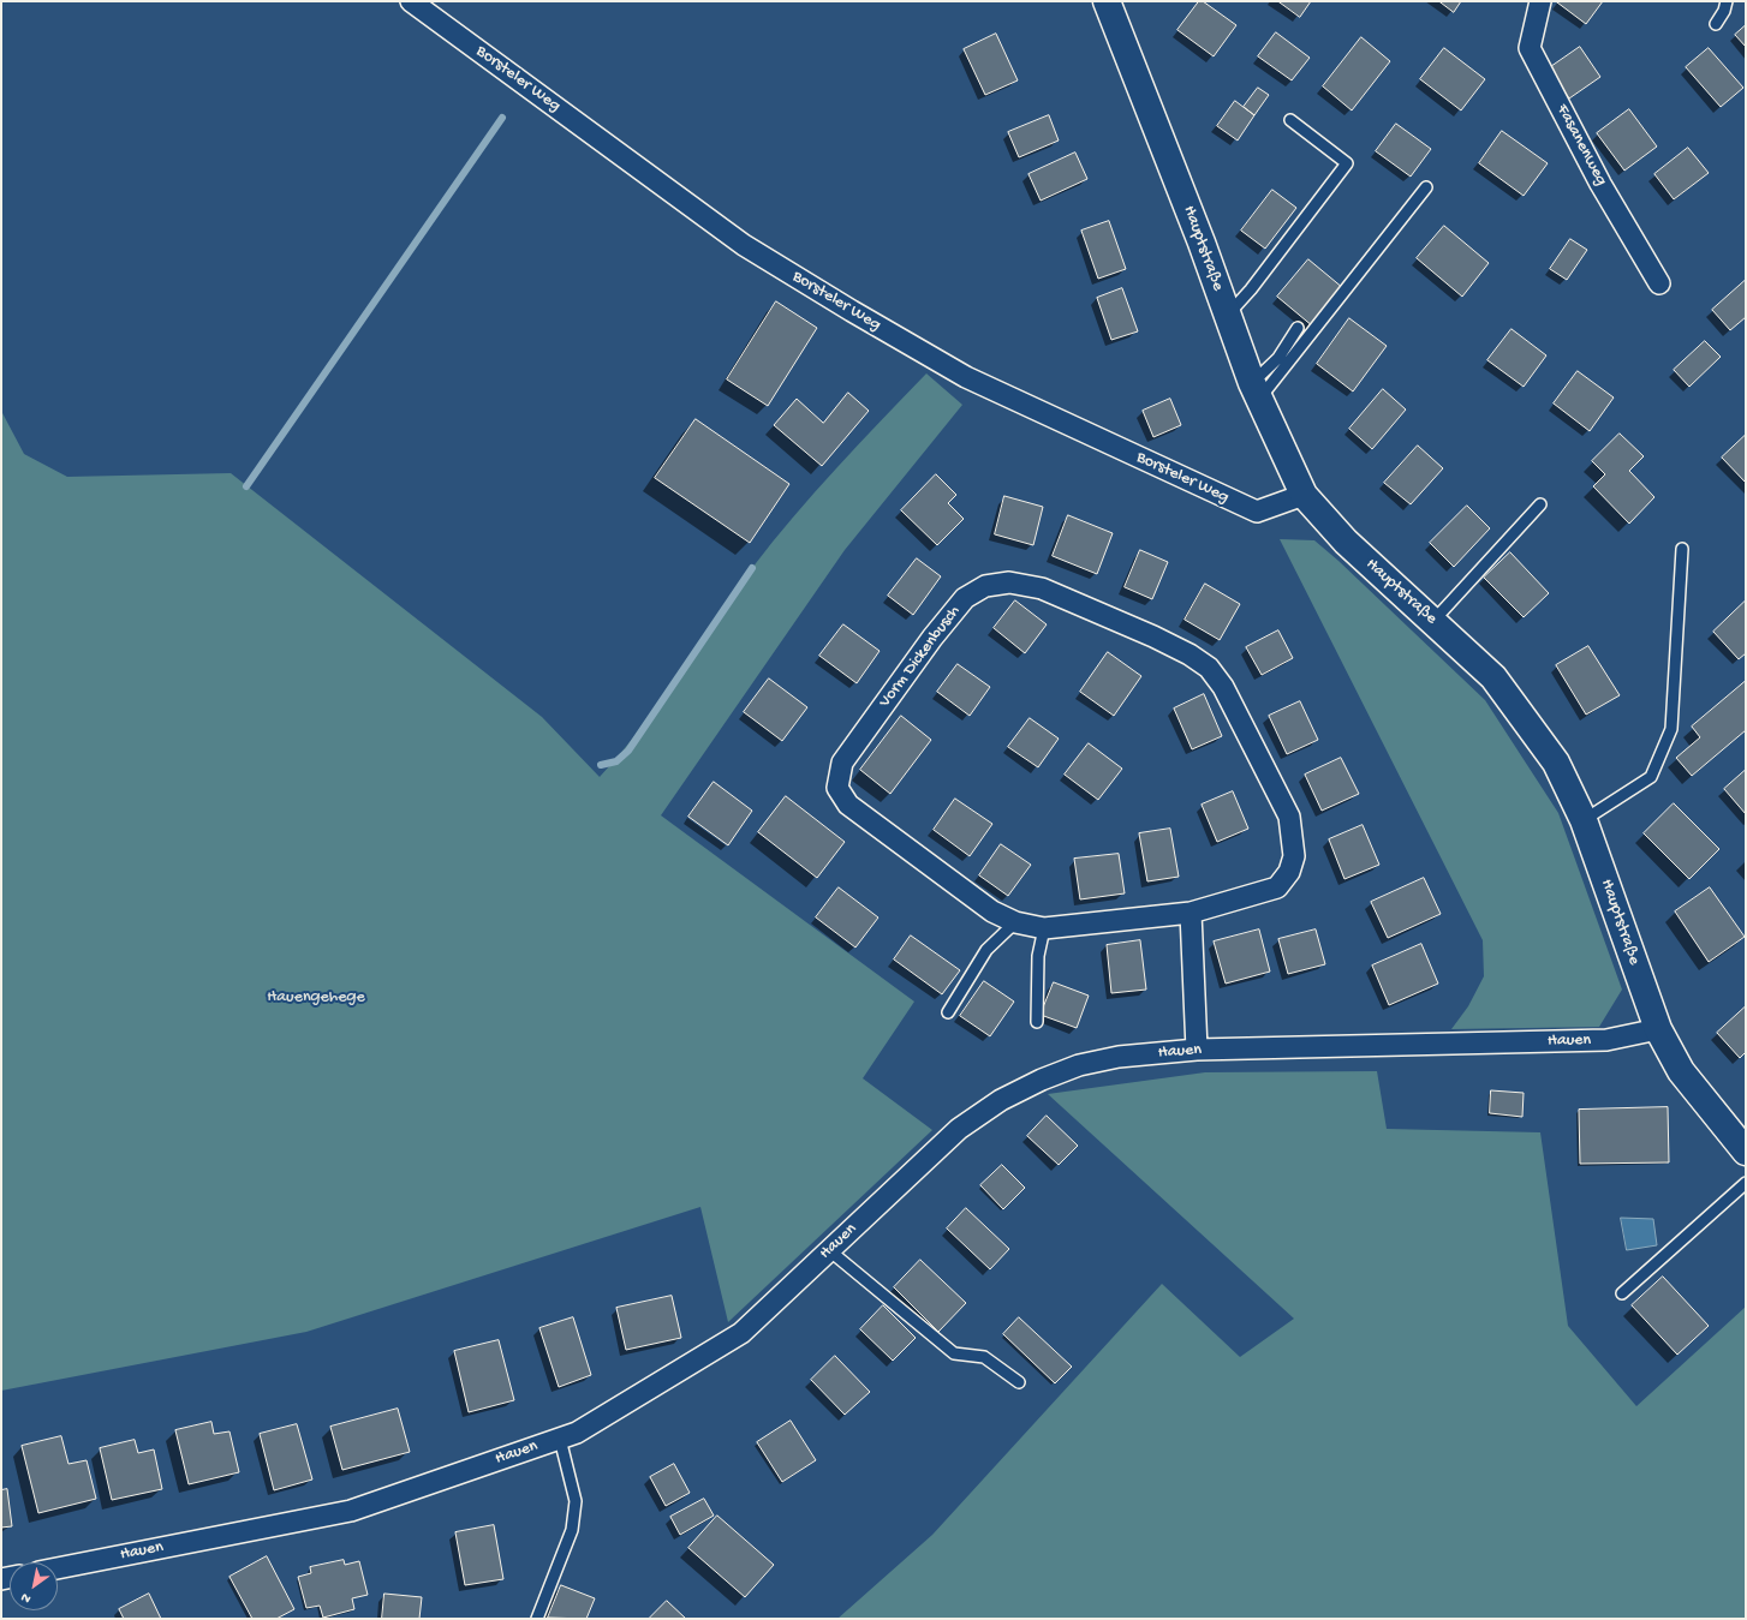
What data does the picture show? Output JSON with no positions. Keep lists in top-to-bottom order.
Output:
{
  "streets": {
    "main road": ["Hauptstraße"],
    "street": [
      "Borsteler Weg",
      "Fasanenweg",
      "Vorm Dickenbusch",
      "Hauen"
    ]
  },
  "crossings": [
    ["Borsteler Weg", "Hauptstraße"],
    ["Hauptstraße", "Hauen"]
  ],
  "parks": ["Hauengehege"],
  "north": "bottom left"
}
